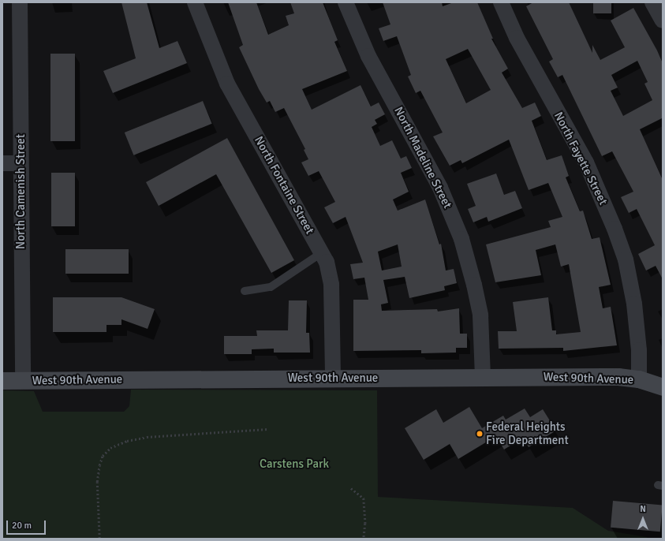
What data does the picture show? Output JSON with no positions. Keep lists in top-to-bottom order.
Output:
{
  "streets": {
    "street": [
      "North Madeline Street",
      "North Fayette Street",
      "North Fontaine Street",
      "North Camenish Street",
      "West 90th Avenue"
    ]
  },
  "crossings": [
    ["North Madeline Street", "West 90th Avenue"],
    ["North Fayette Street", "West 90th Avenue"],
    ["North Fontaine Street", "West 90th Avenue"],
    ["North Camenish Street", "West 90th Avenue"]
  ],
  "parks": ["Carstens Park"],
  "places": ["Federal Heights Fire Department"],
  "scale_bar": "20 m",
  "north": "top"
}
